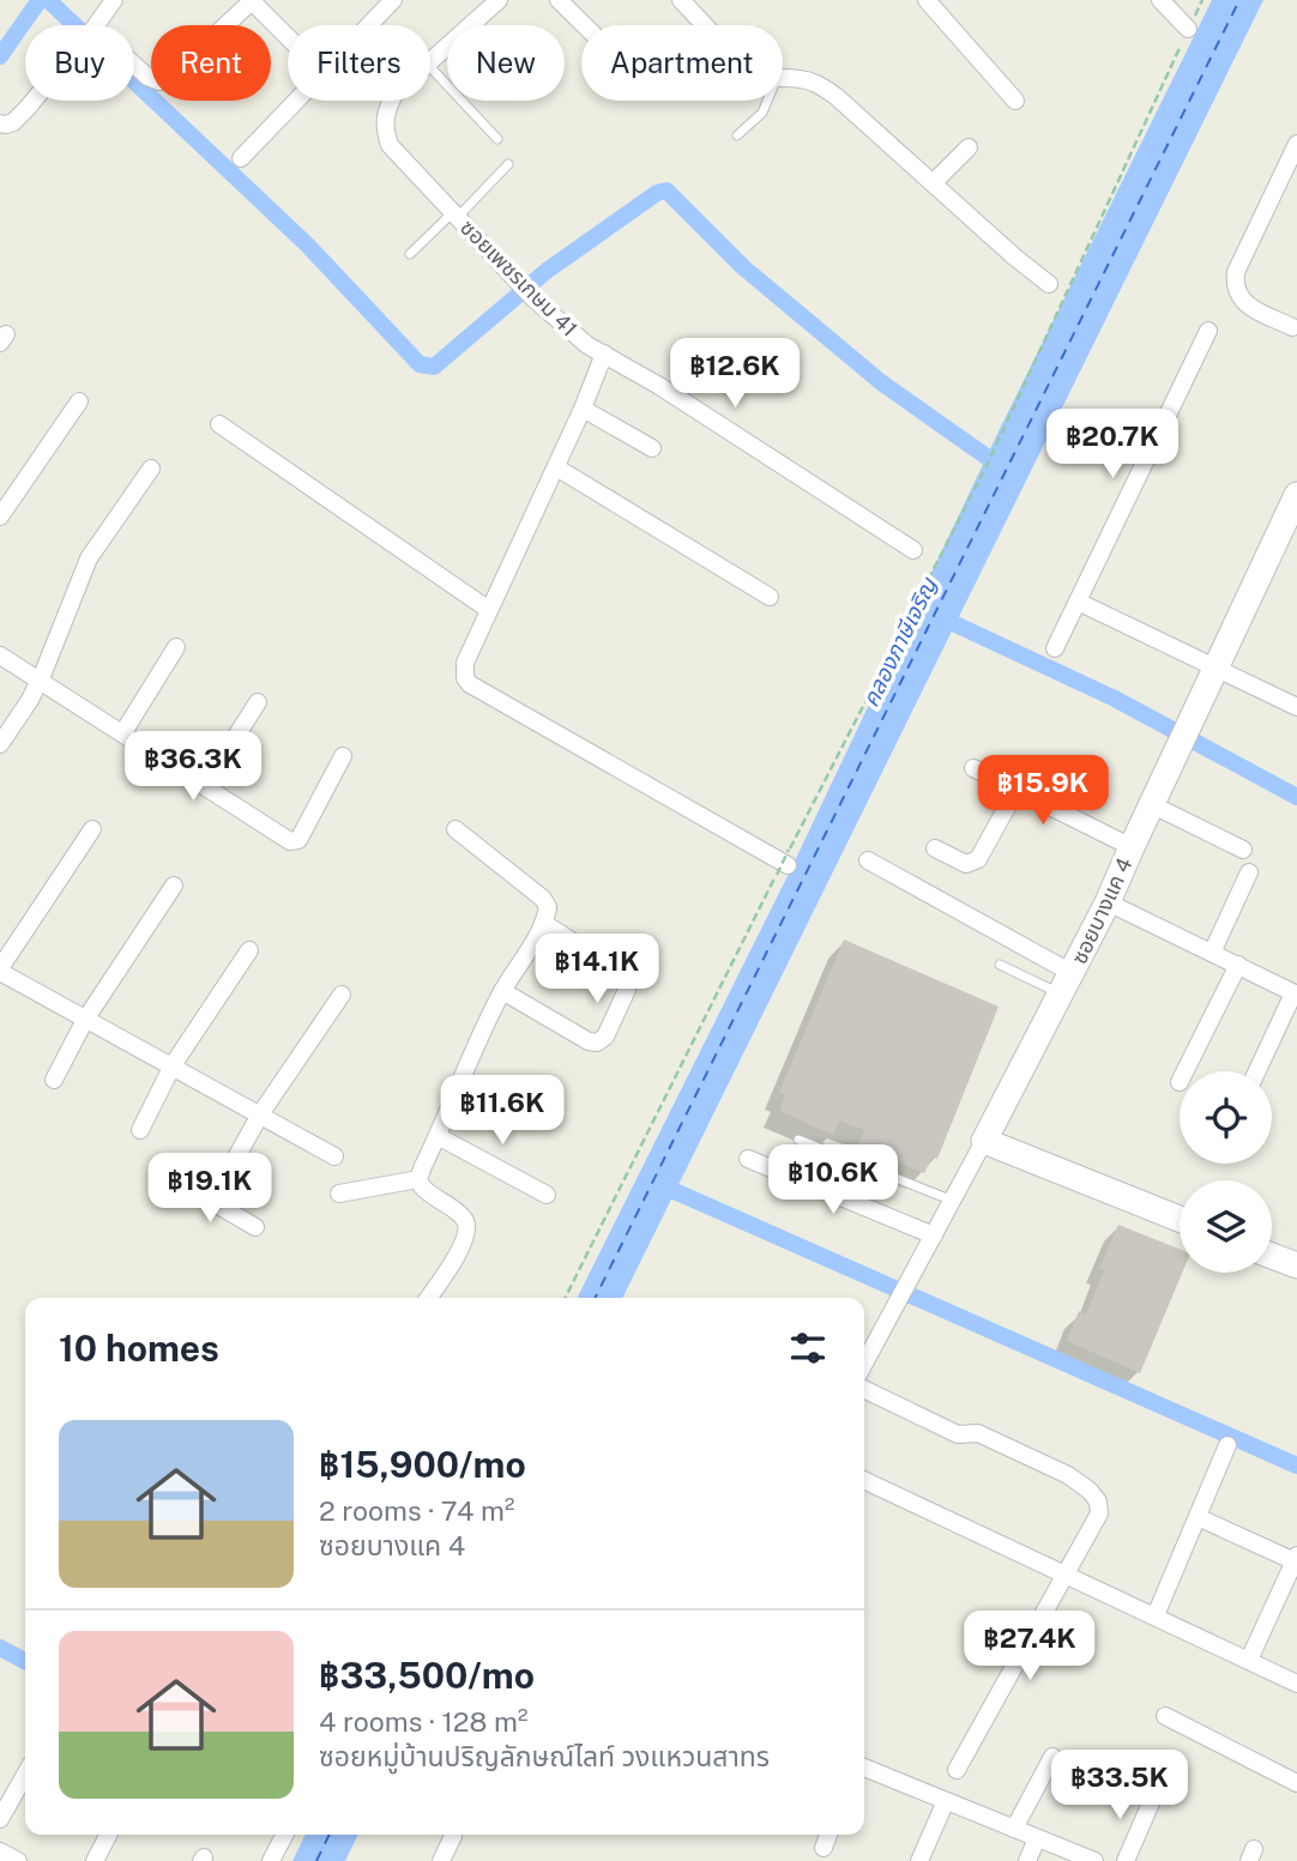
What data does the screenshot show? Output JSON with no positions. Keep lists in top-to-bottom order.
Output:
{
  "streets": {
    "street": ["ซอยเพชรเกษม 41", "ซอยบางแค 4"]
  },
  "water": ["คลองภาษีเจริญ"],
  "page": {
    "chip": [
      "Buy",
      "Rent",
      "Filters",
      "New",
      "Apartment"
    ],
    "price": [
      "฿12.6K",
      "฿20.7K",
      "฿36.3K",
      "฿15.9K",
      "฿14.1K",
      "฿11.6K",
      "฿10.6K",
      "฿19.1K",
      "฿27.4K",
      "฿33.5K"
    ],
    "heading": "10 homes",
    "list": [
      {
        "name": "฿15,900/mo",
        "note": "2 rooms · 74 m² · ซอยบางแค 4"
      },
      {
        "name": "฿33,500/mo",
        "note": "4 rooms · 128 m² · ซอยหมู่บ้านปริญลักษณ์ไลท์ วงแหวนสาทร"
      }
    ]
  }
}
